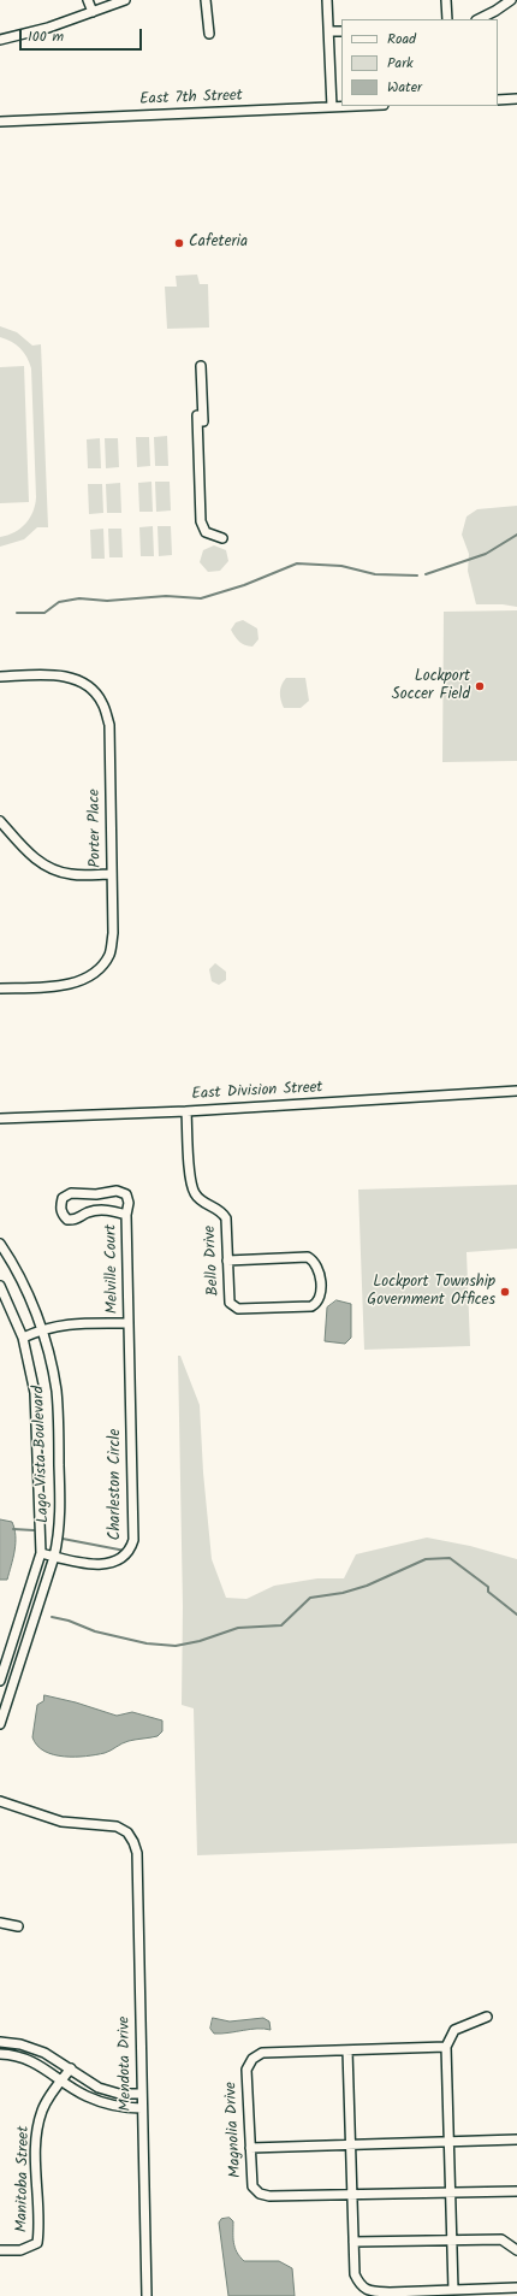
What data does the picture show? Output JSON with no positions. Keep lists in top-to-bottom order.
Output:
{
  "streets": {
    "street": [
      "East 7th Street",
      "Porter Place",
      "East Division Street",
      "Bello Drive",
      "Melville Court",
      "Lago Vista Boulevard",
      "Charleston Circle",
      "Mendota Drive",
      "Magnolia Drive",
      "Manitoba Street"
    ]
  },
  "crossings": [
    ["East Division Street", "Bello Drive"],
    ["Melville Court", "Charleston Circle"],
    ["Lago Vista Boulevard", "Charleston Circle"]
  ],
  "places": ["Cafeteria", "Lockport Soccer Field", "Lockport Township Government Offices"],
  "legend": ["Road", "Park", "Water"],
  "scale_bar": "100 m"
}
